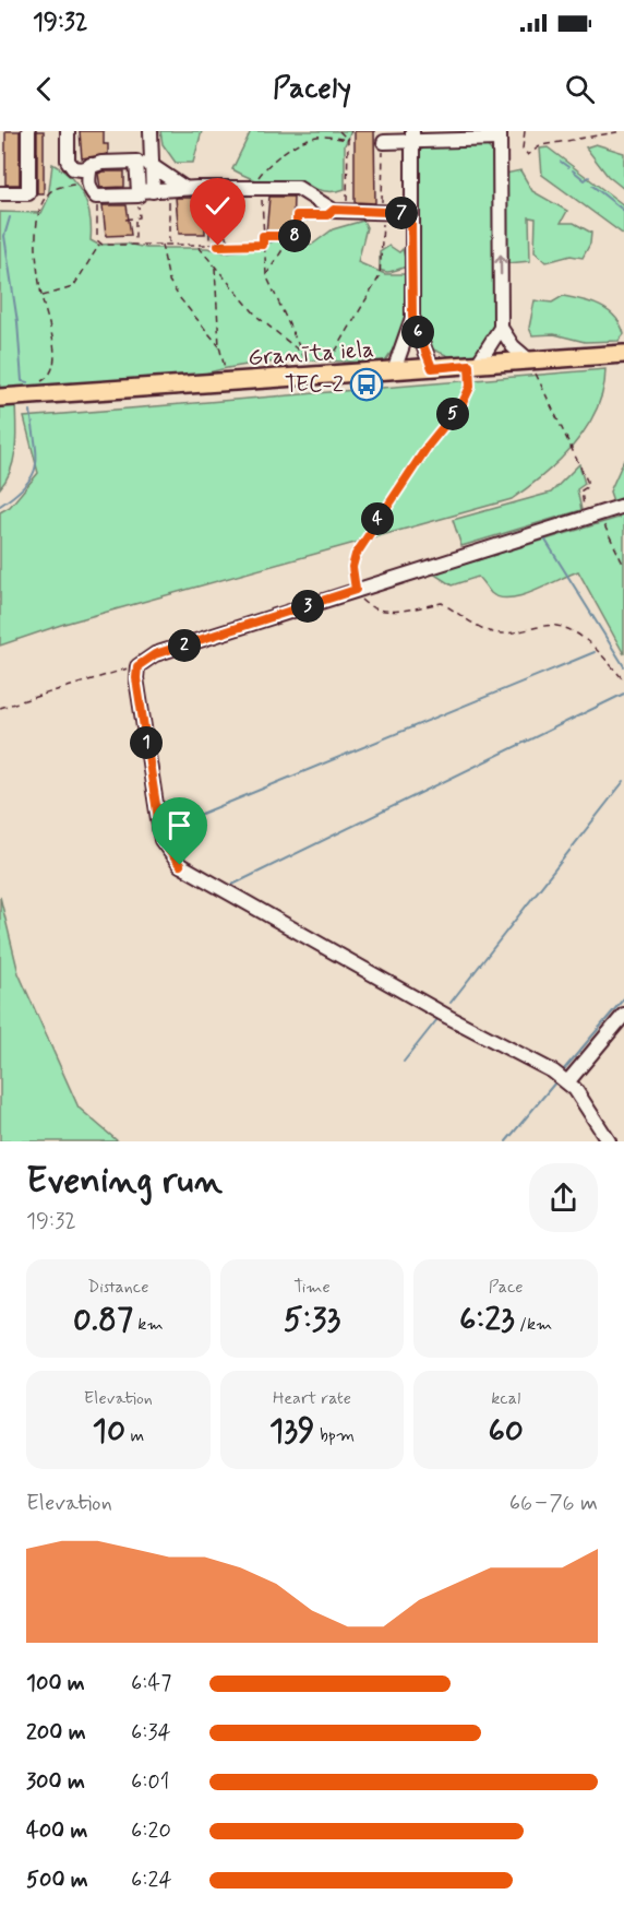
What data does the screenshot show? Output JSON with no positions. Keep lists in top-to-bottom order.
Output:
{
  "streets": {
    "main road": ["Granīta iela"]
  },
  "places": {
    "bus stop": ["TEC-2"]
  },
  "page": {
    "status": "19:32",
    "header": "Pacely",
    "pins": [
      "7",
      "8",
      "6",
      "5",
      "4",
      "3",
      "2",
      "1"
    ],
    "heading": ["Evening run", "19:32"],
    "stats": [
      ["Distance", "0.87 km"],
      ["Time", "5:33"],
      ["Pace", "6:23 /km"],
      ["Elevation", "10 m"],
      ["Heart rate", "139 bpm"],
      ["kcal", "60"]
    ],
    "chart": ["Elevation", "66–76 m"],
    "list": [
      {
        "name": "100 m",
        "note": "6:47"
      },
      {
        "name": "200 m",
        "note": "6:34"
      },
      {
        "name": "300 m",
        "note": "6:01"
      },
      {
        "name": "400 m",
        "note": "6:20"
      },
      {
        "name": "500 m",
        "note": "6:24"
      }
    ]
  }
}
